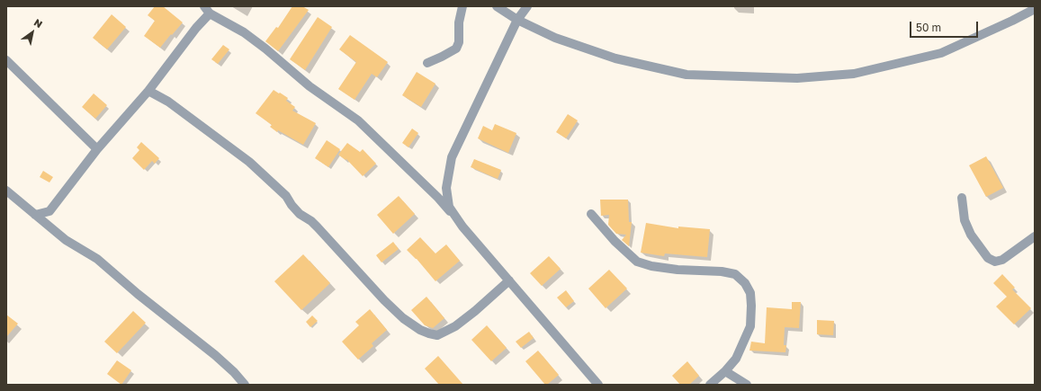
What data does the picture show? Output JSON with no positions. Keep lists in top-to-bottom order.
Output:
{
  "scale_bar": "50 m",
  "north": "top right"
}
